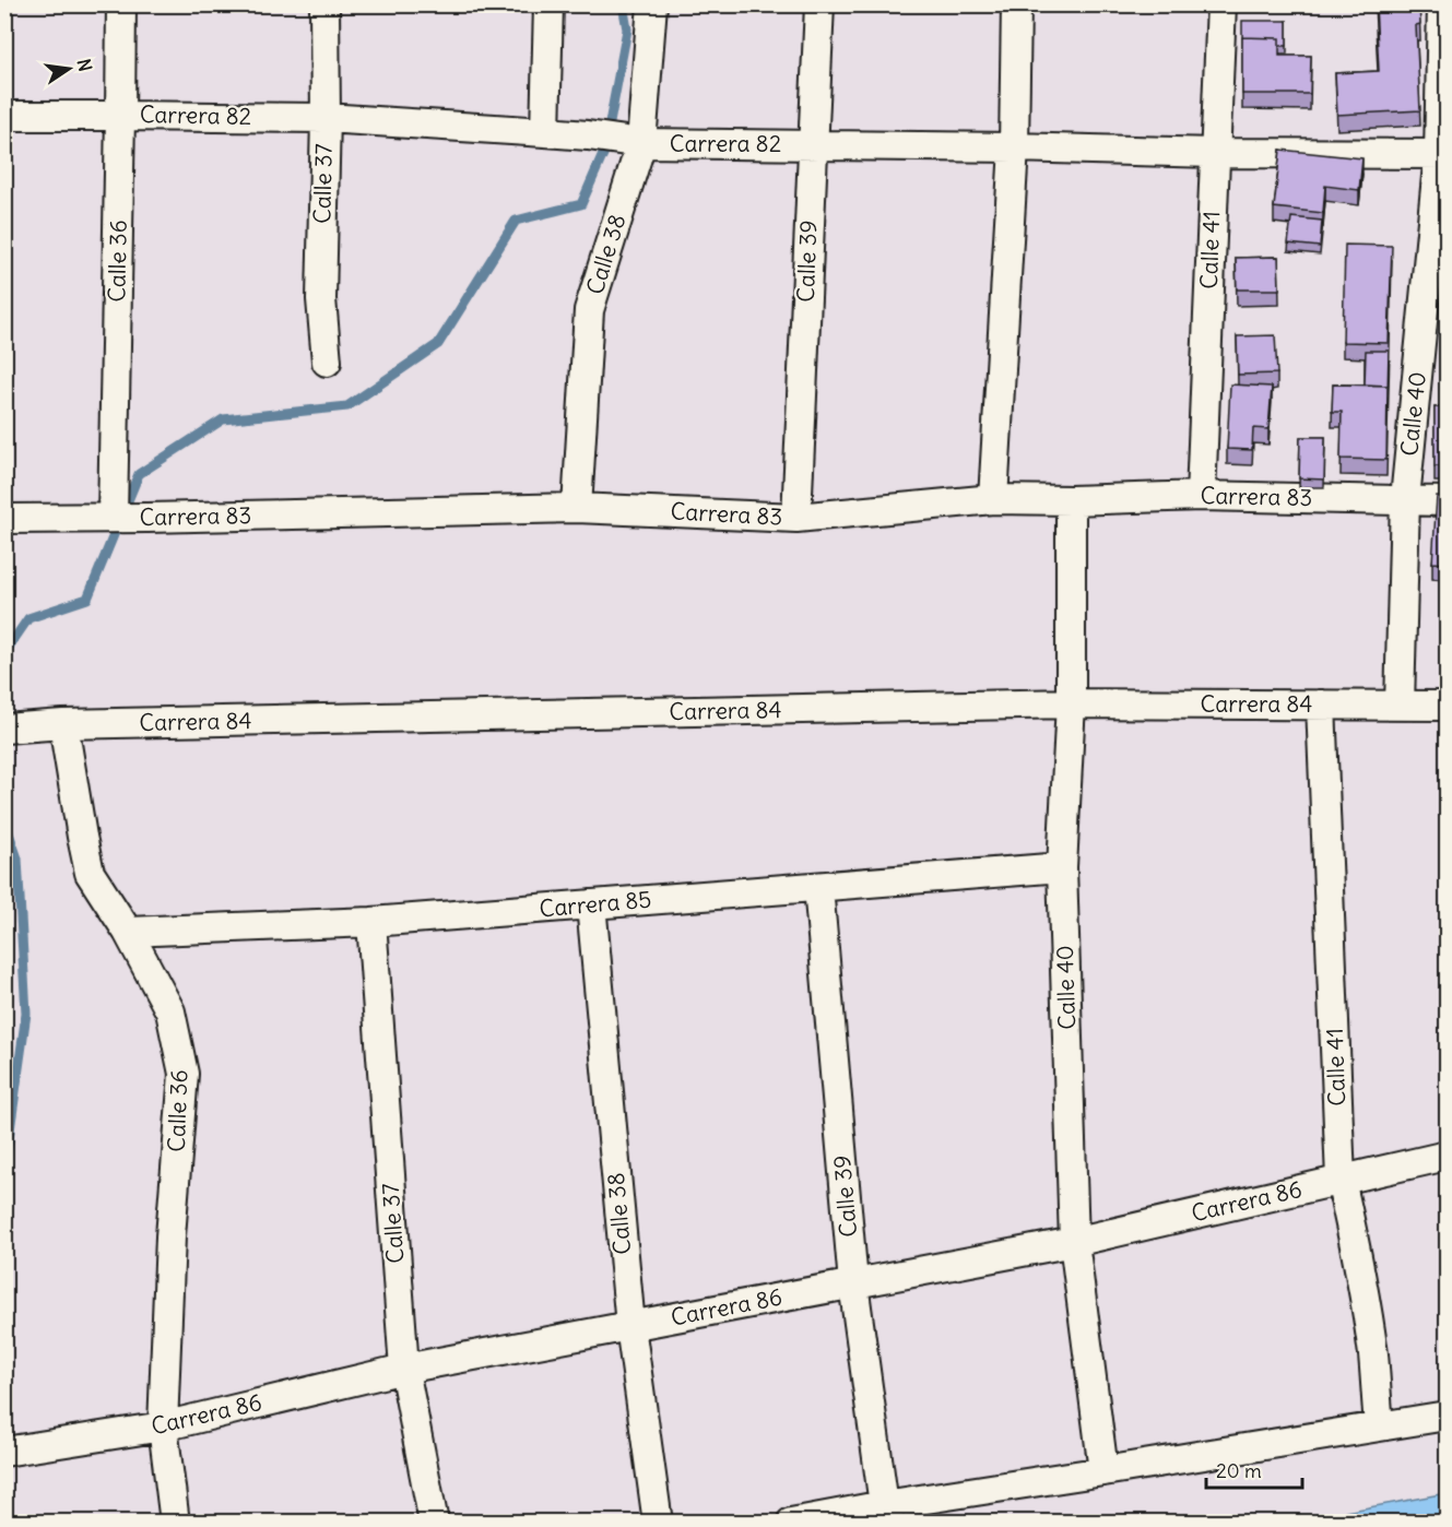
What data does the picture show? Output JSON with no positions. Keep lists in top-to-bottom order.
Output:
{
  "streets": {
    "street": [
      "Carrera 82",
      "Calle 37",
      "Calle 41",
      "Calle 38",
      "Calle 36",
      "Calle 39",
      "Calle 40",
      "Carrera 83",
      "Carrera 84",
      "Carrera 85",
      "Carrera 86"
    ]
  },
  "crossings": [
    ["Carrera 82", "Calle 37"],
    ["Carrera 82", "Calle 41"],
    ["Carrera 82", "Calle 38"],
    ["Carrera 82", "Calle 36"],
    ["Carrera 82", "Calle 39"],
    ["Carrera 82", "Calle 40"],
    ["Calle 37", "Carrera 85"],
    ["Calle 37", "Carrera 86"],
    ["Calle 41", "Carrera 83"],
    ["Calle 41", "Carrera 84"],
    ["Calle 41", "Carrera 86"],
    ["Calle 38", "Carrera 83"],
    ["Calle 38", "Carrera 85"],
    ["Calle 38", "Carrera 86"],
    ["Calle 36", "Carrera 83"],
    ["Calle 36", "Carrera 84"],
    ["Calle 36", "Carrera 85"],
    ["Calle 36", "Carrera 86"],
    ["Calle 39", "Carrera 83"],
    ["Calle 39", "Carrera 85"],
    ["Calle 39", "Carrera 86"],
    ["Calle 40", "Carrera 83"],
    ["Calle 40", "Carrera 84"],
    ["Calle 40", "Carrera 85"],
    ["Calle 40", "Carrera 86"]
  ],
  "scale_bar": "20 m",
  "north": "right"
}
